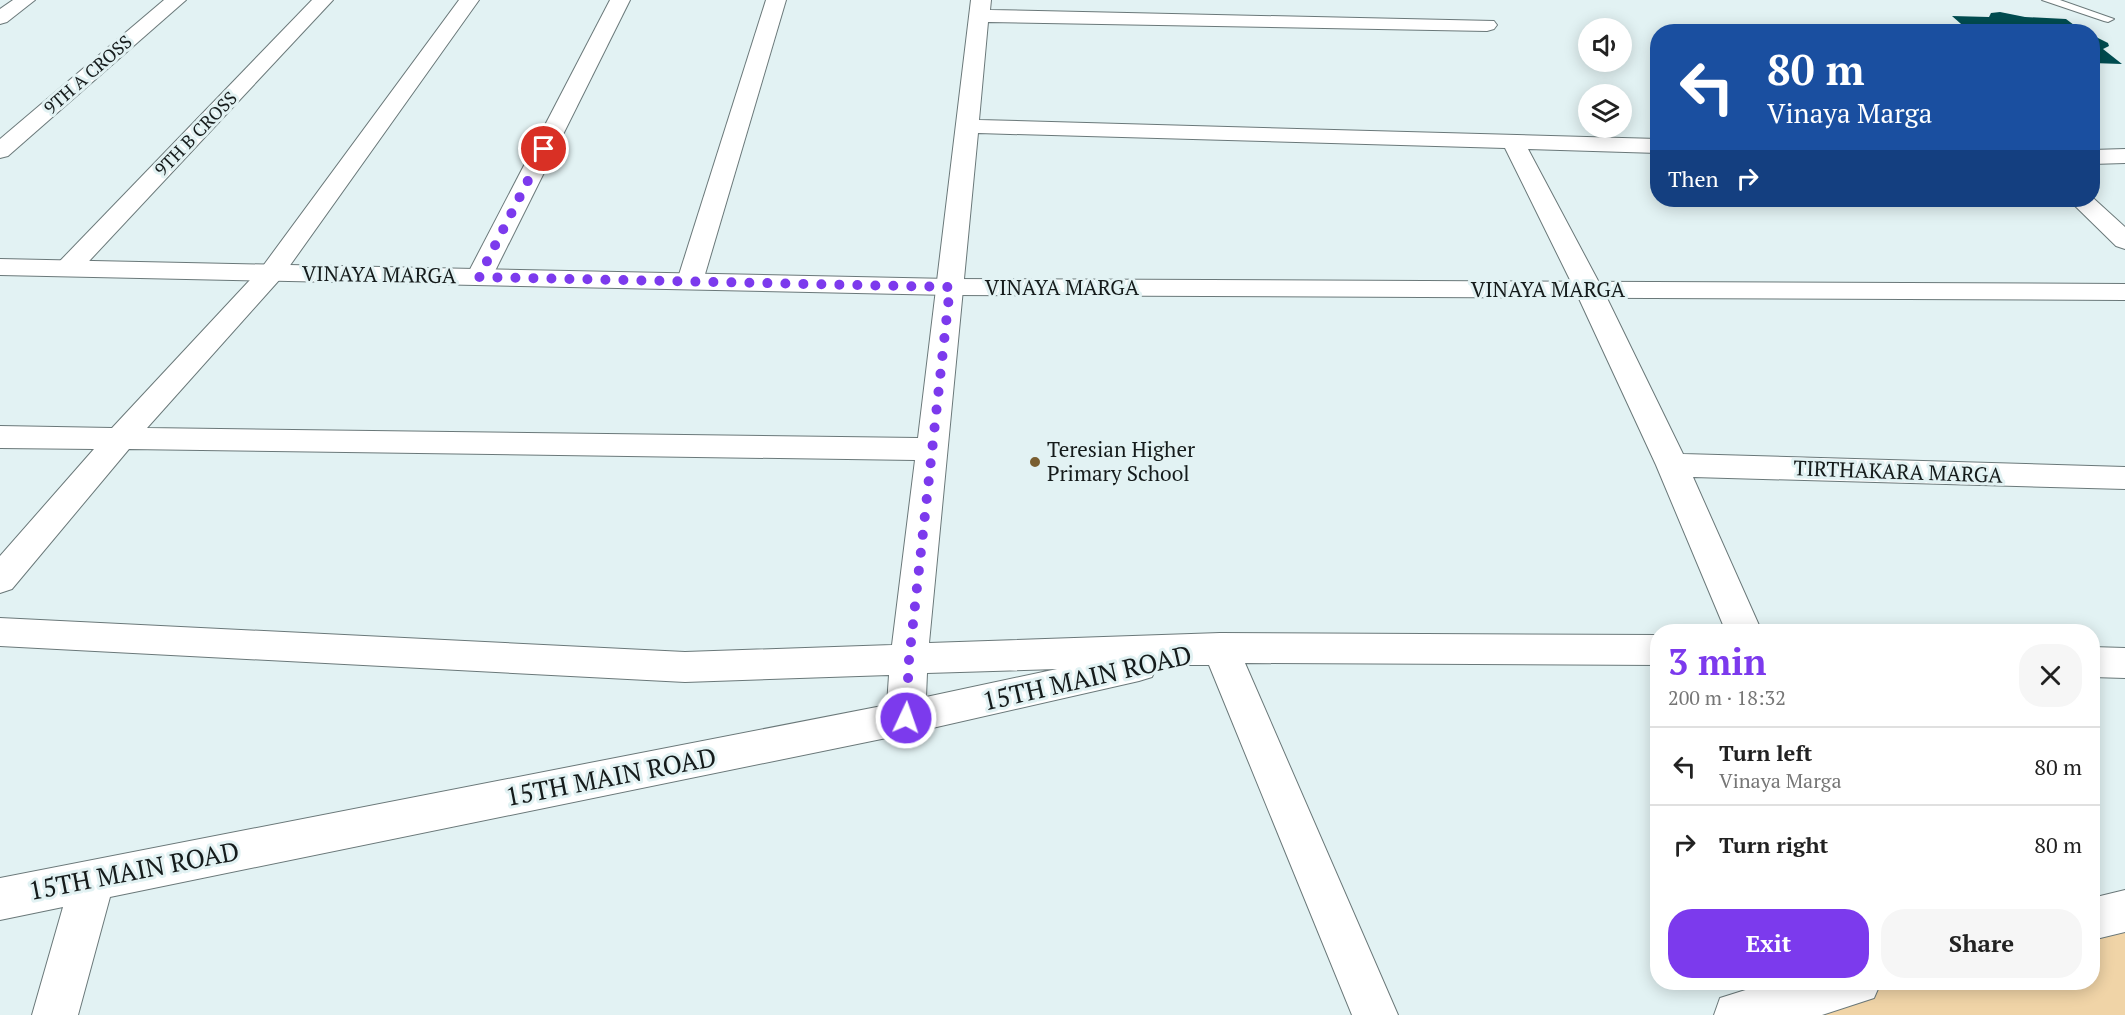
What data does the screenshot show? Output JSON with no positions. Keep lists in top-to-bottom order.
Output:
{
  "streets": {
    "street": [
      "9TH A CROSS",
      "9TH B CROSS",
      "VINAYA MARGA",
      "TIRTHAKARA MARGA",
      "15TH MAIN ROAD"
    ]
  },
  "crossings": [
    ["9TH B CROSS", "VINAYA MARGA"]
  ],
  "places": ["Teresian Higher Primary School"],
  "page": {
    "turn": ["80 m", "Vinaya Marga"],
    "then": "Then",
    "heading": ["3 min", "200 m · 18:32"],
    "list": [
      {
        "name": "Turn left",
        "note": "Vinaya Marga",
        "value": "80 m"
      },
      {
        "name": "Turn right",
        "value": "80 m"
      }
    ],
    "buttons": ["Exit", "Share"]
  }
}
